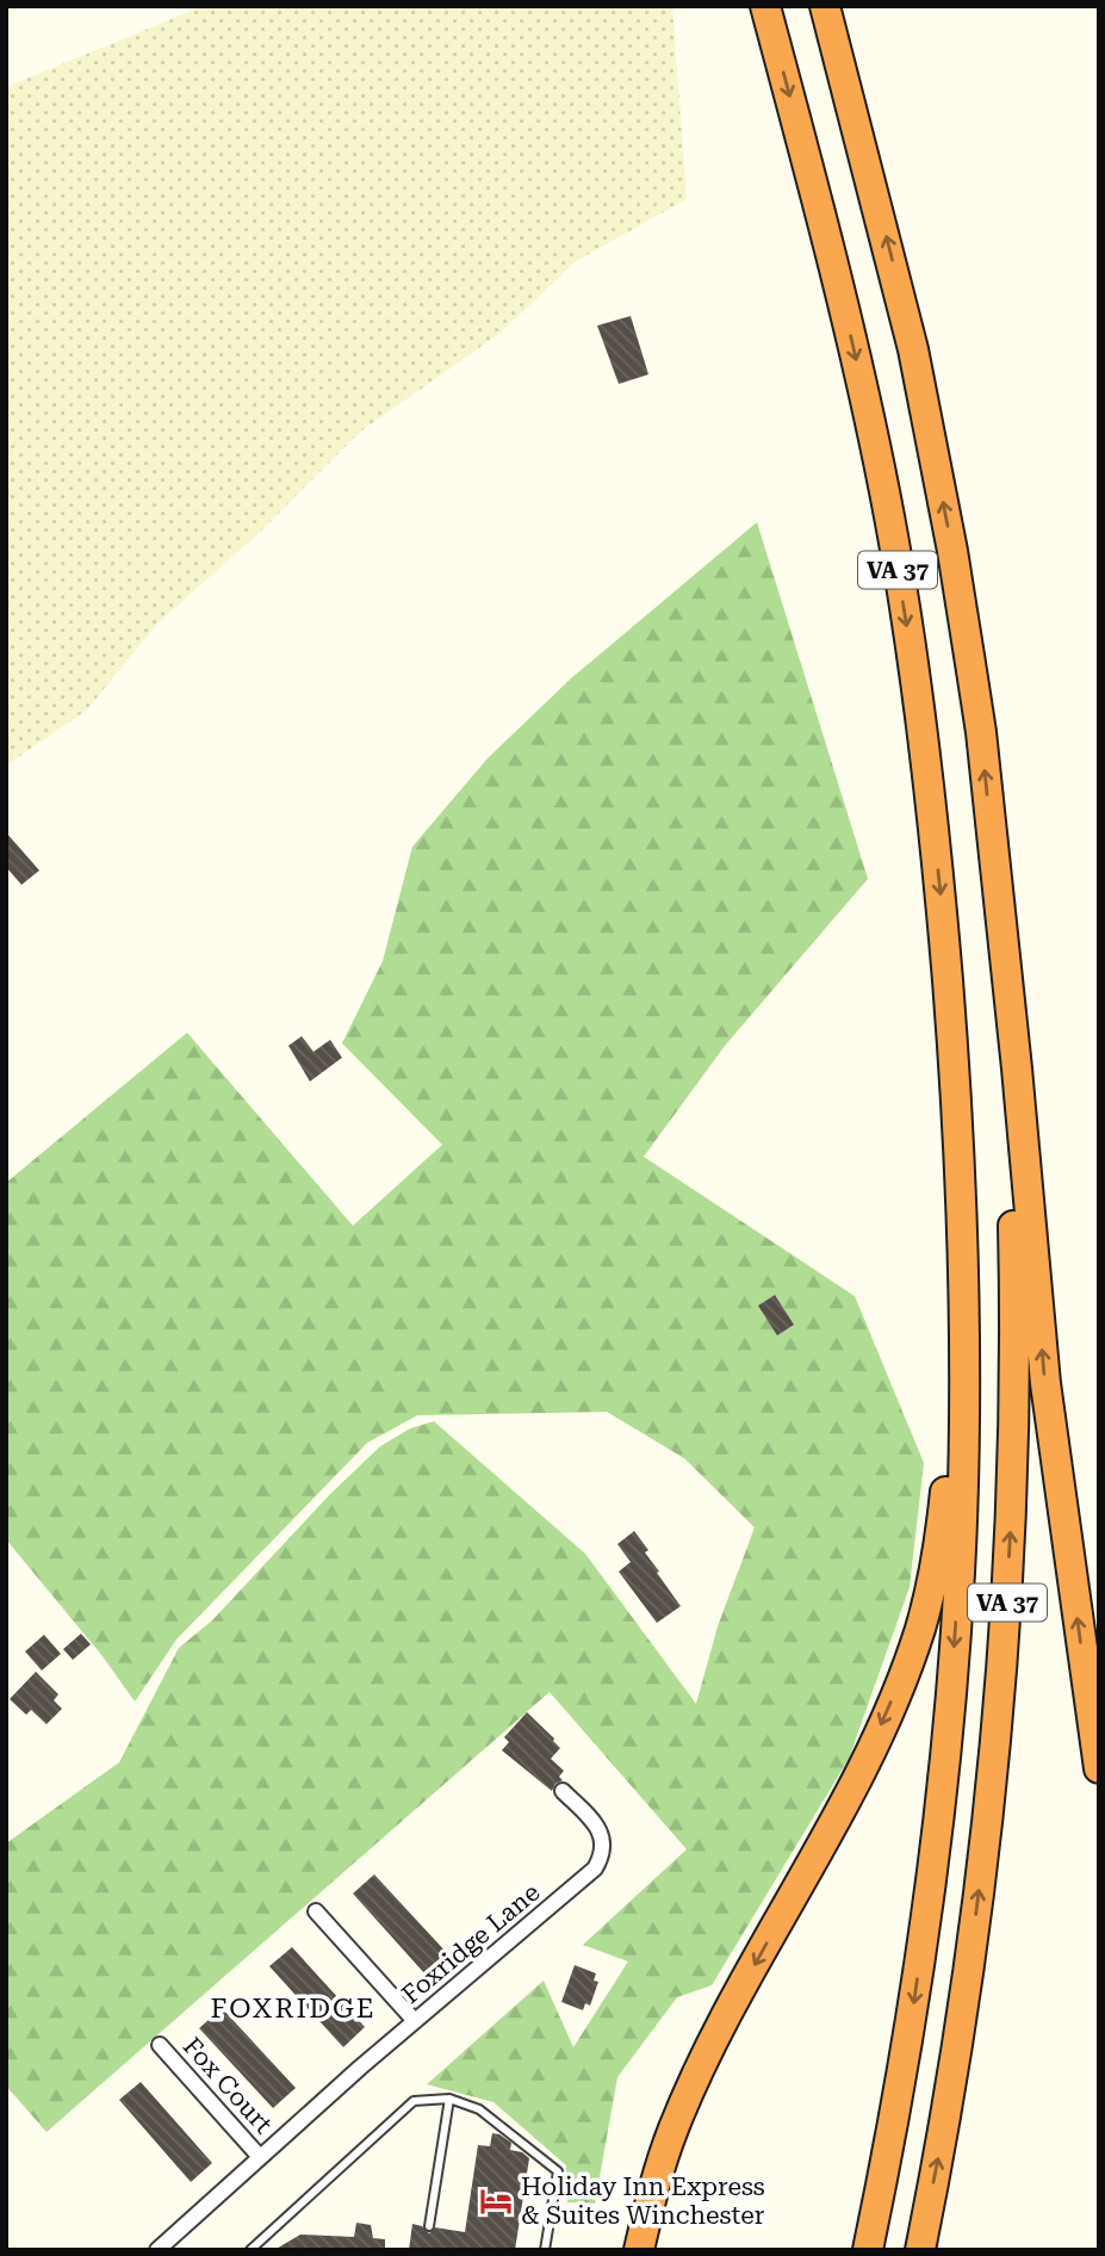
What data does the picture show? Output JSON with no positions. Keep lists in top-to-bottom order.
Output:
{
  "streets": {
    "highway": ["VA 37"],
    "street": ["Foxridge Lane", "Fox Court"]
  },
  "crossings": [
    ["Foxridge Lane", "Fox Court"]
  ],
  "districts": ["FOXRIDGE"],
  "places": {
    "hotel": ["Holiday Inn Express & Suites Winchester"]
  }
}
